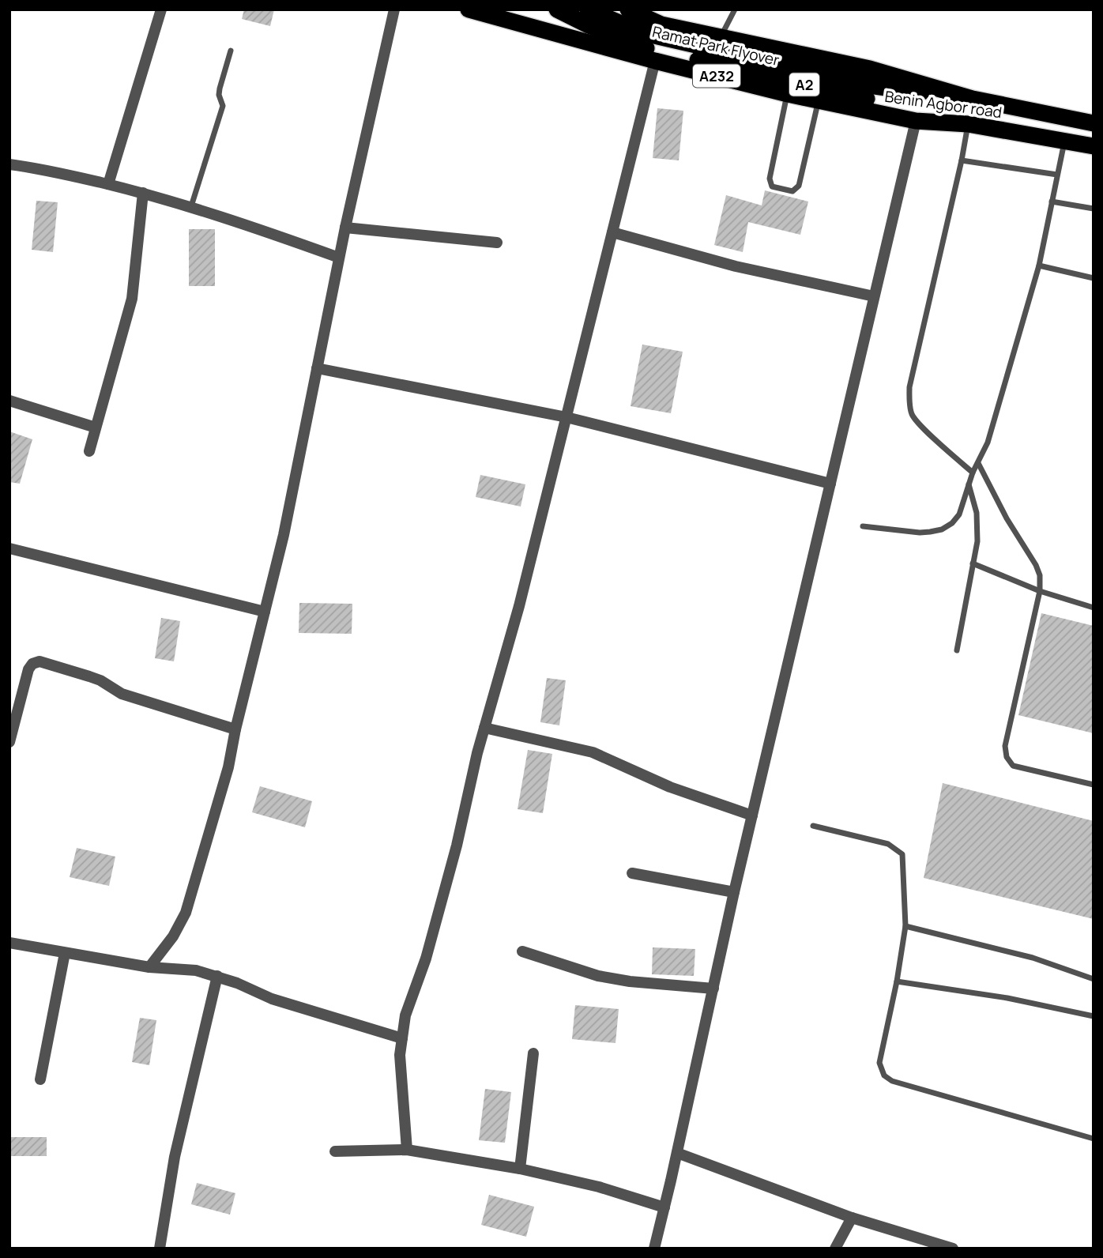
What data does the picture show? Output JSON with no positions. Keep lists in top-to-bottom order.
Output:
{
  "streets": {
    "highway": [
      "Ramat Park Flyover",
      "A232",
      "A2",
      "Benin Agbor road"
    ]
  },
  "crossings": [
    ["Ramat Park Flyover", "Benin Agbor road"]
  ]
}
